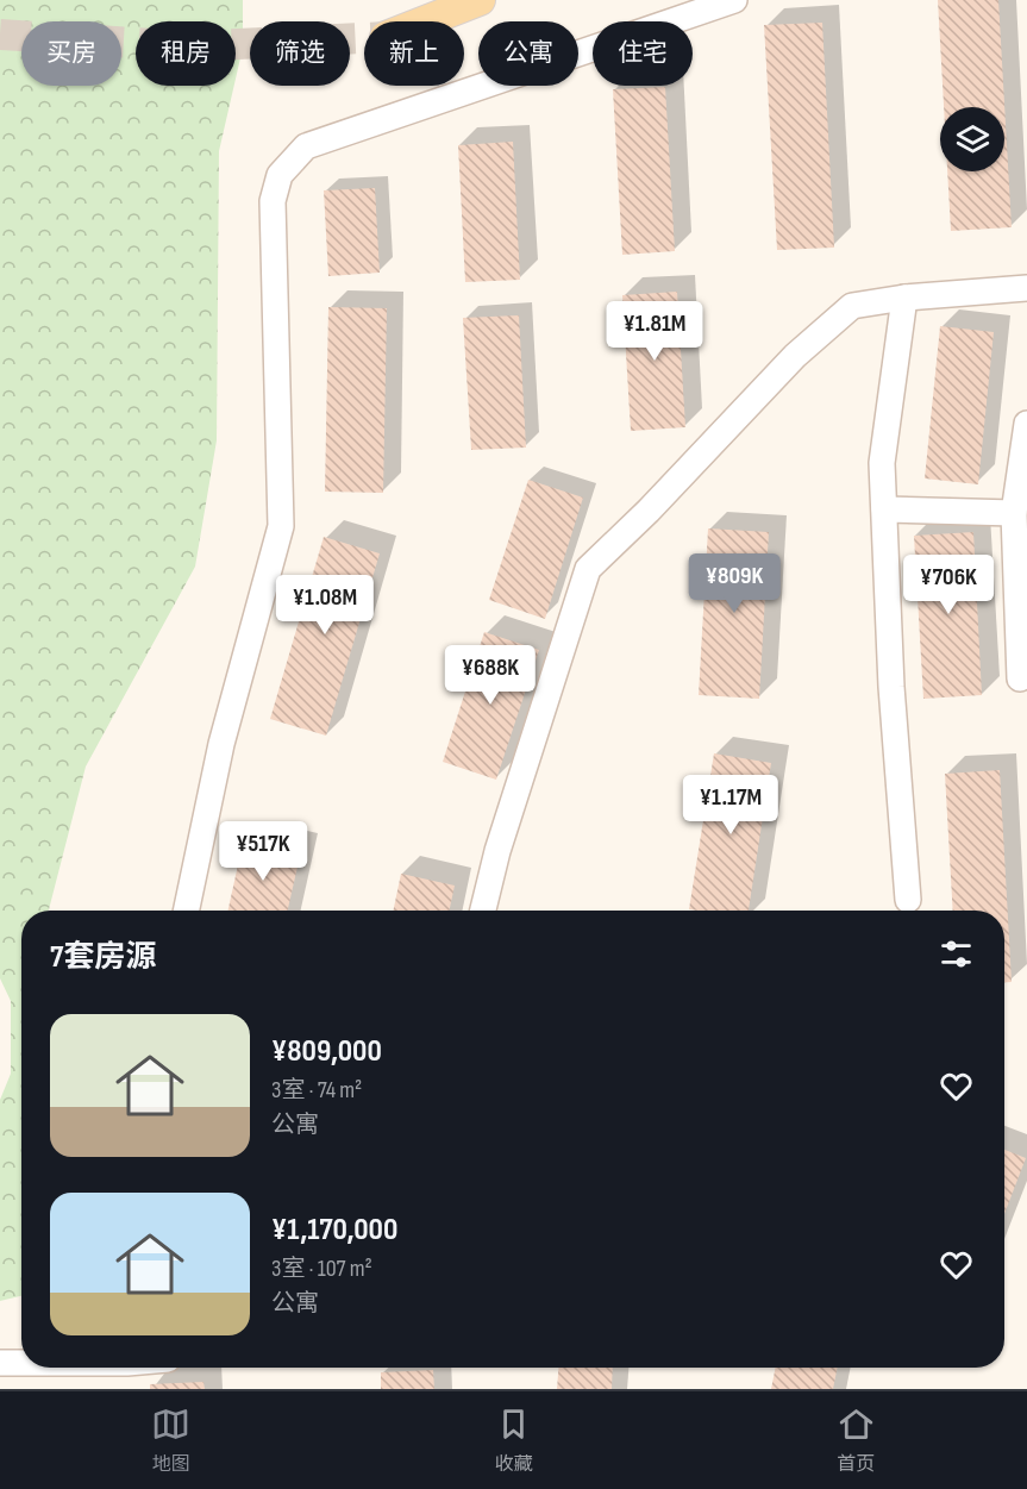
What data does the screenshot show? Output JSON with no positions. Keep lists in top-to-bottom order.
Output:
{
  "page": {
    "chip": [
      "买房",
      "租房",
      "筛选",
      "新上",
      "公寓",
      "住宅"
    ],
    "price": [
      "¥1.81M",
      "¥809K",
      "¥706K",
      "¥1.08M",
      "¥688K",
      "¥1.17M",
      "¥517K"
    ],
    "heading": "7套房源",
    "list": [
      {
        "name": "¥809,000",
        "note": "3室 · 74 m² · 公寓"
      },
      {
        "name": "¥1,170,000",
        "note": "3室 · 107 m² · 公寓"
      }
    ],
    "tabs": ["地图", "收藏", "首页"]
  }
}
